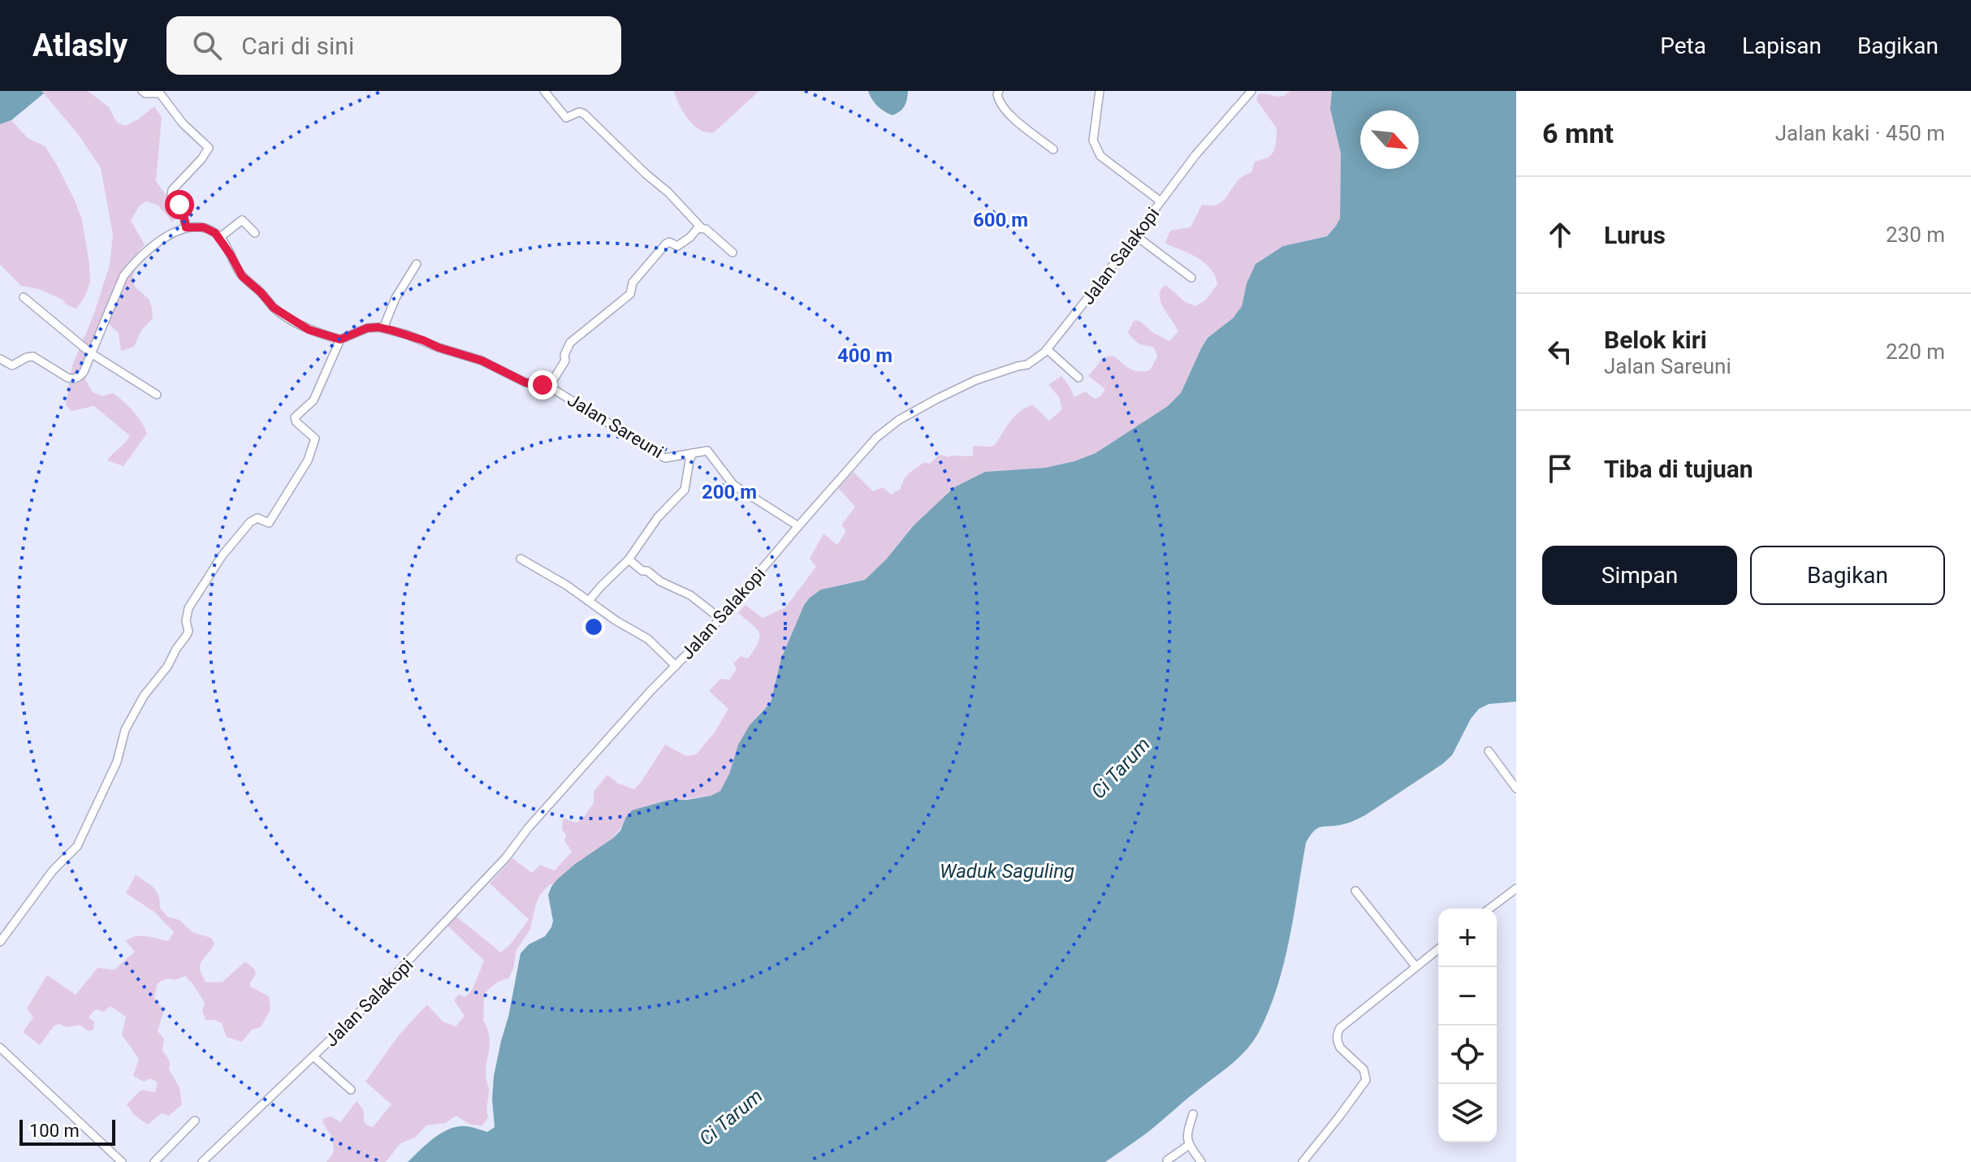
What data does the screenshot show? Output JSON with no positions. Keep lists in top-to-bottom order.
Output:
{
  "streets": {
    "street": ["Jalan Salakopi", "Jalan Sareuni"]
  },
  "crossings": [
    ["Jalan Salakopi", "Jalan Sareuni"]
  ],
  "water": ["Ci Tarum", "Waduk Saguling"],
  "scale_bar": "100 m",
  "north": "bottom right",
  "page": {
    "header": "Atlasly",
    "search": "Cari di sini",
    "nav": ["Peta", "Lapisan", "Bagikan"],
    "heading": ["6 mnt", "Jalan kaki · 450 m"],
    "list": [
      ["Lurus", "230 m"],
      ["Belok kiri", "Jalan Sareuni", "220 m"],
      "Tiba di tujuan"
    ],
    "buttons": ["Simpan", "Bagikan"],
    "map_buttons": ["+", "−"],
    "scale": "100 m"
  },
  "rings": ["600 m", "400 m", "200 m"]
}
